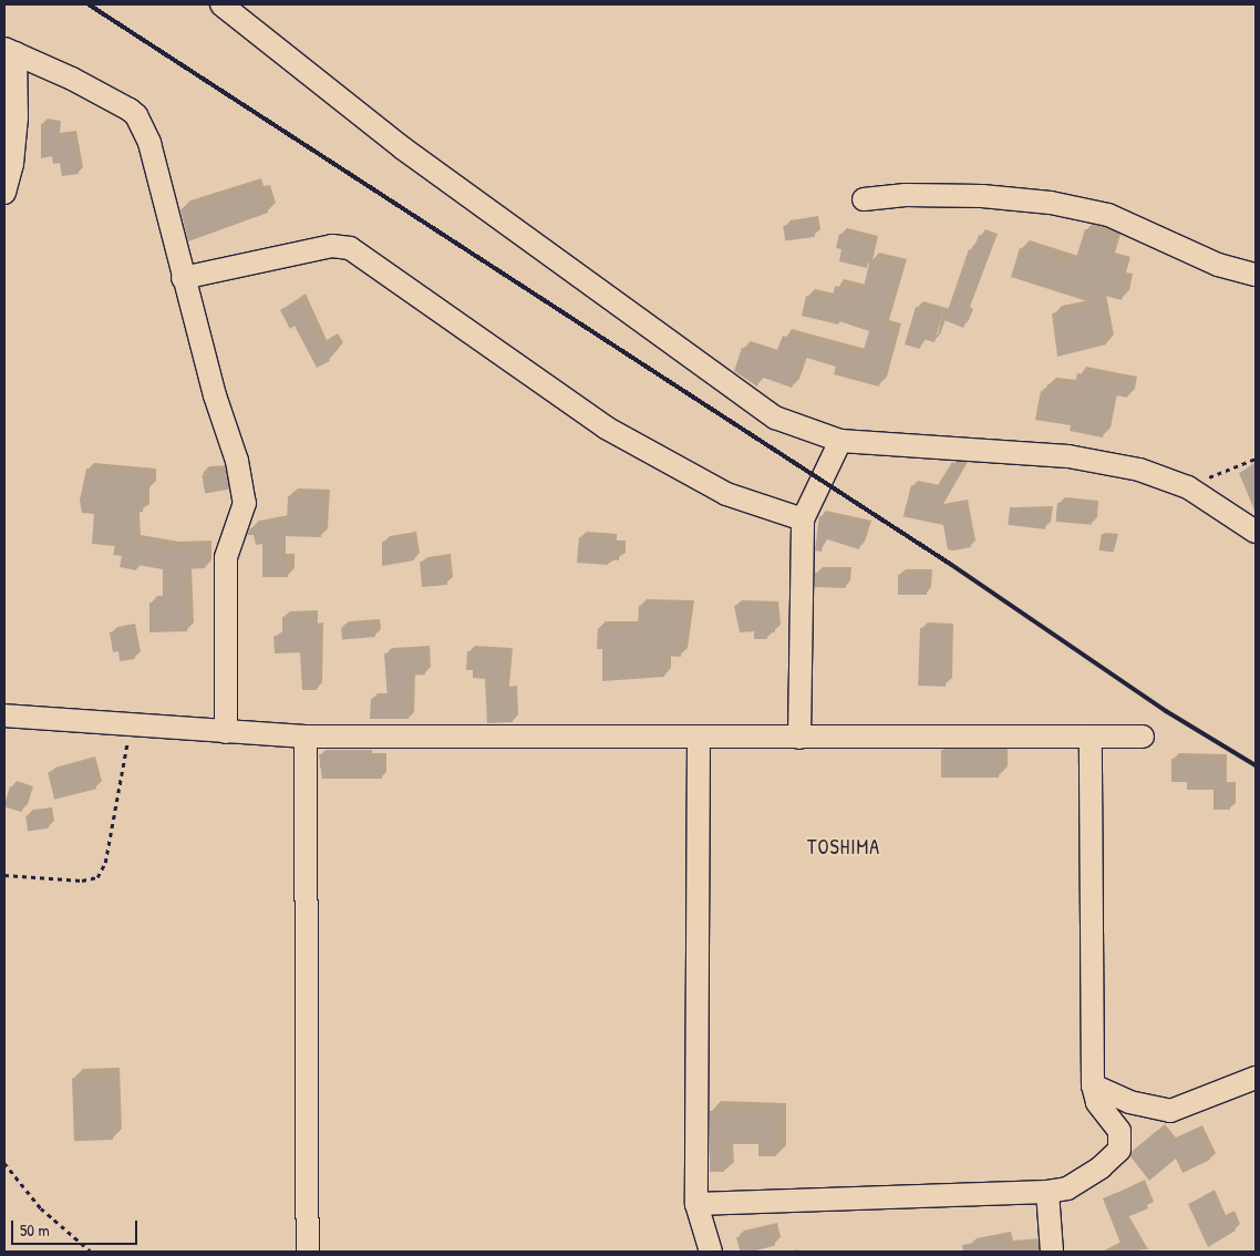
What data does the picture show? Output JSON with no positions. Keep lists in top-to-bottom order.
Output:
{
  "districts": ["TOSHIMA"],
  "scale_bar": "50 m"
}
